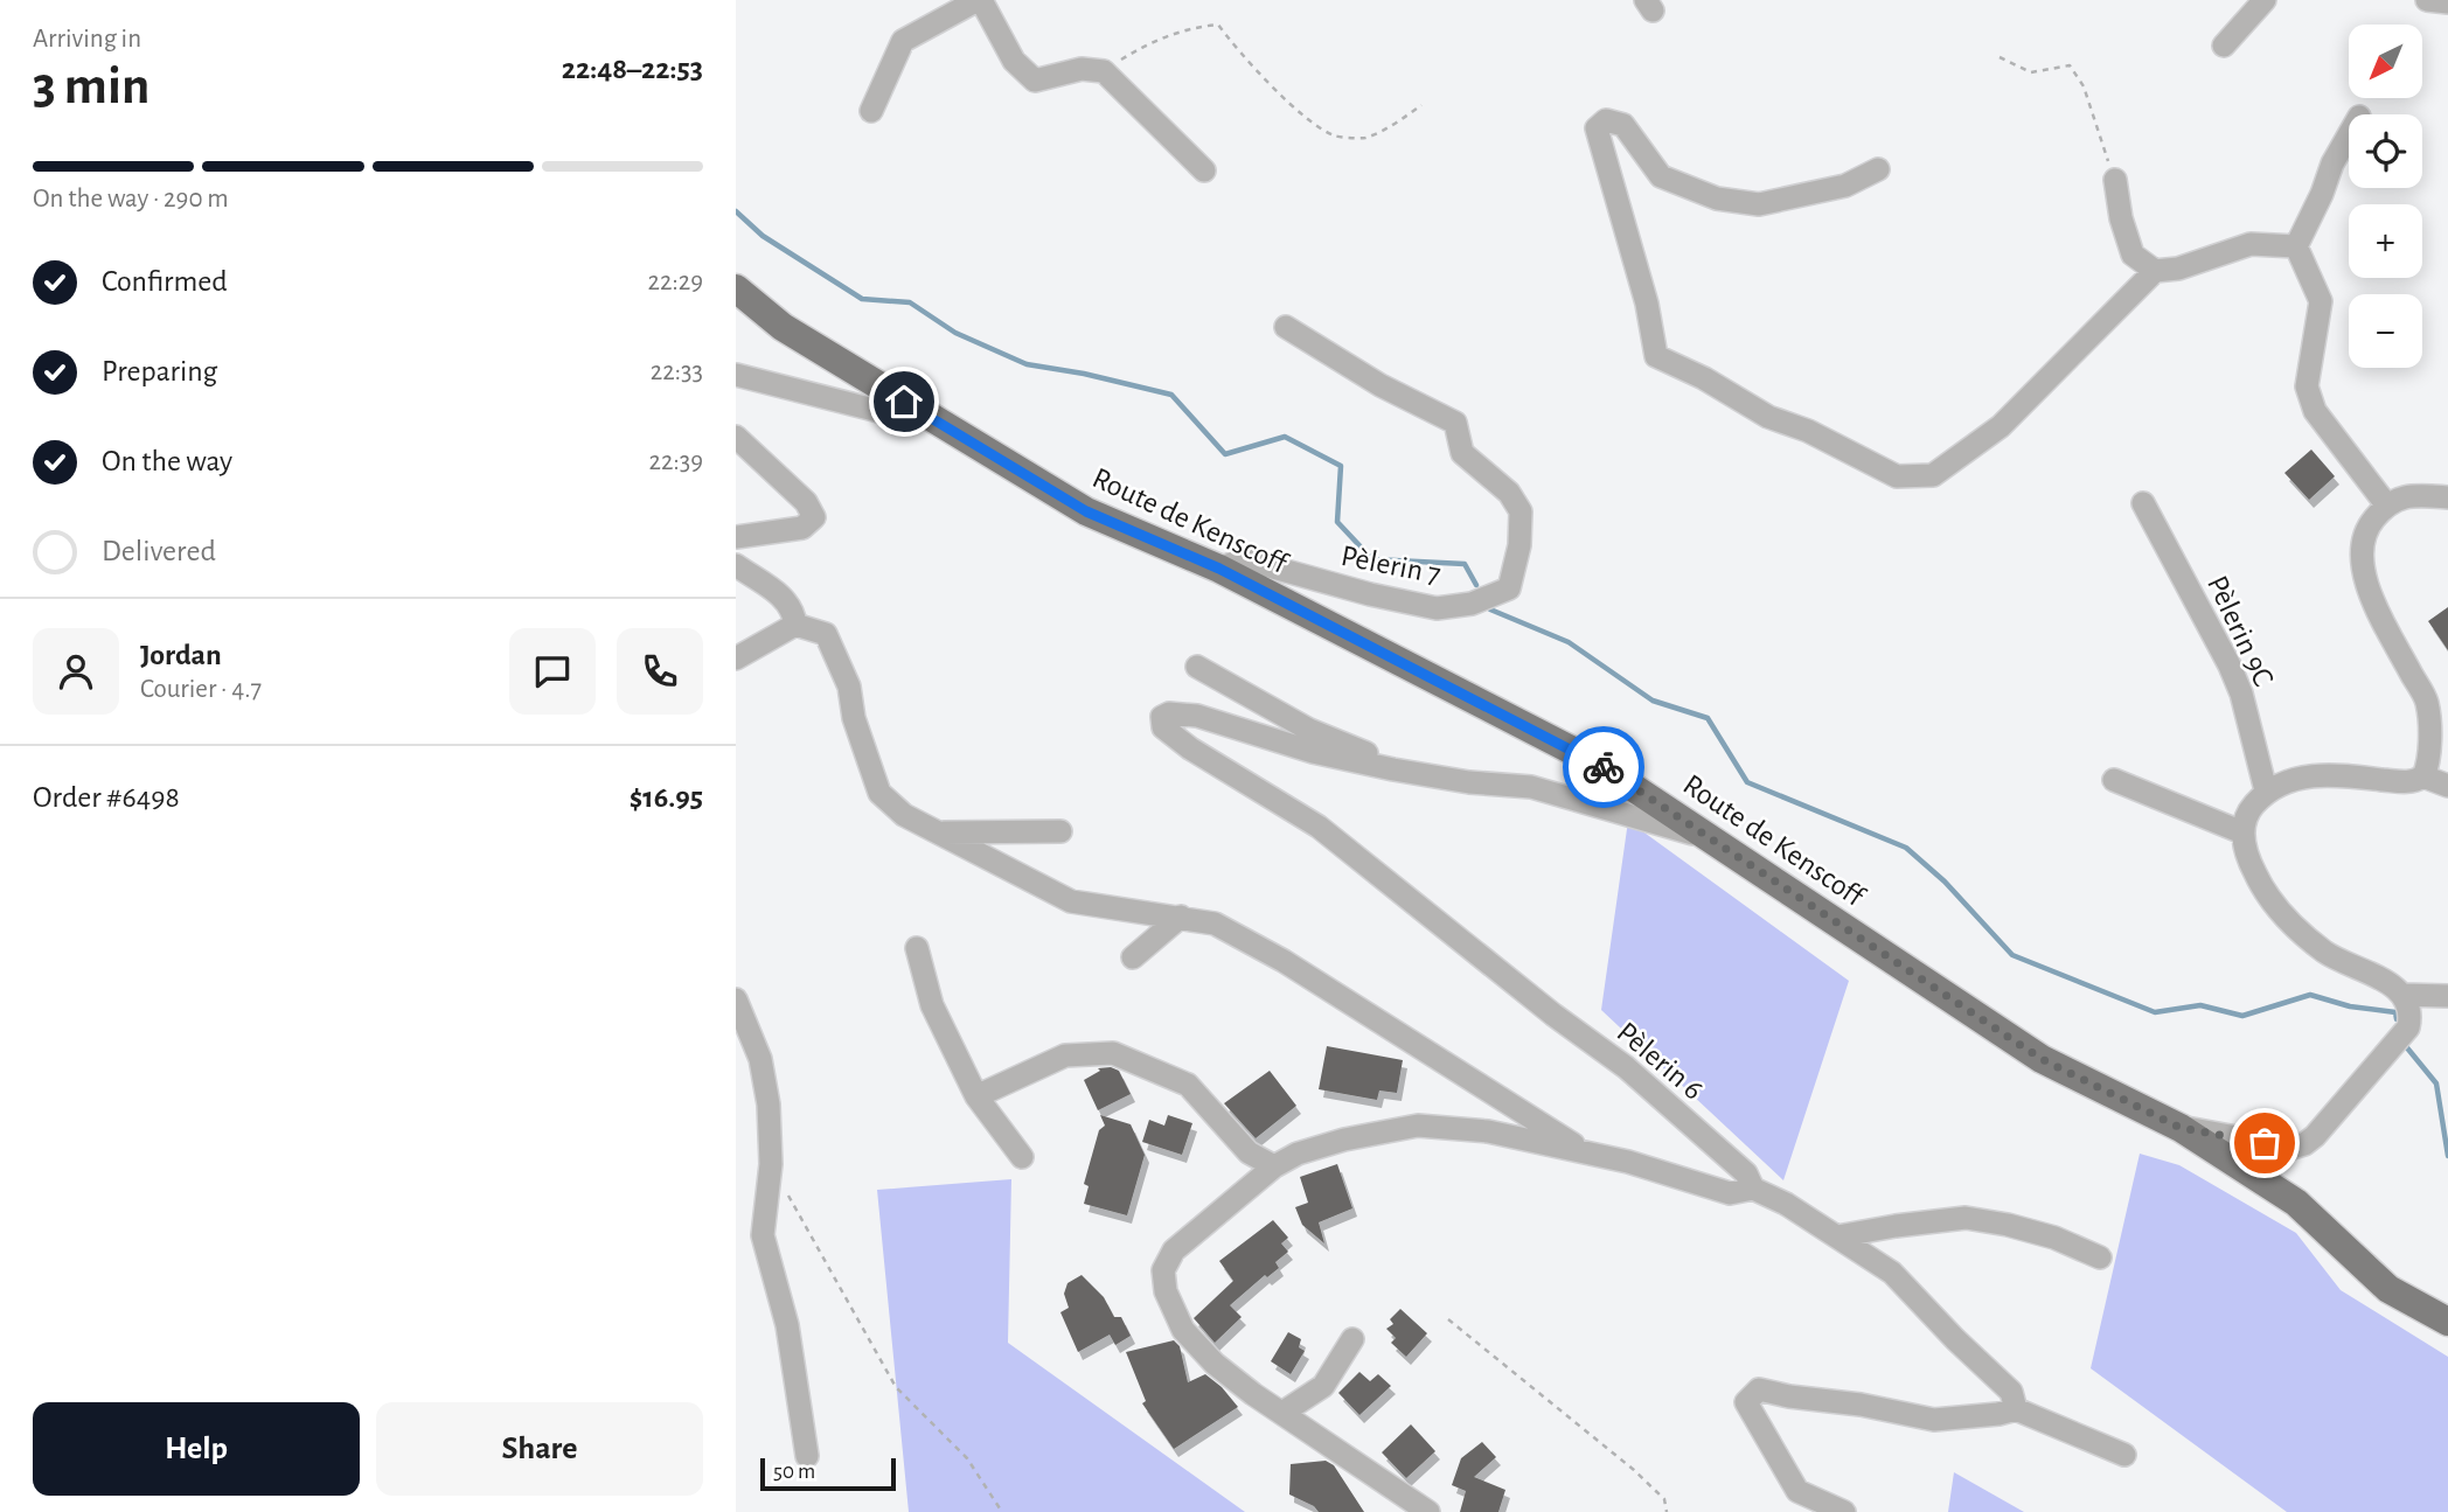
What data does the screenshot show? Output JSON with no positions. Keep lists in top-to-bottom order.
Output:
{
  "streets": {
    "main road": ["Route de Kenscoff"],
    "street": ["Pèlerin 7", "Pèlerin 9C", "Pèlerin 6"]
  },
  "crossings": [
    ["Route de Kenscoff", "Pèlerin 7"],
    ["Route de Kenscoff", "Pèlerin 6"]
  ],
  "scale_bar": "50 m",
  "north": "bottom left",
  "page": {
    "heading": ["3 min", "Arriving in", "22:48–22:53"],
    "panel": [
      "Jordan",
      "Courier · 4.7",
      "Order #6498",
      "$16.95"
    ],
    "map_buttons": ["+", "−"],
    "bar": "On the way · 290 m",
    "list": [
      ["Confirmed", "22:29"],
      ["Preparing", "22:33"],
      ["On the way", "22:39"],
      "Delivered"
    ],
    "buttons": ["Help", "Share"],
    "scale": "50 m"
  }
}
